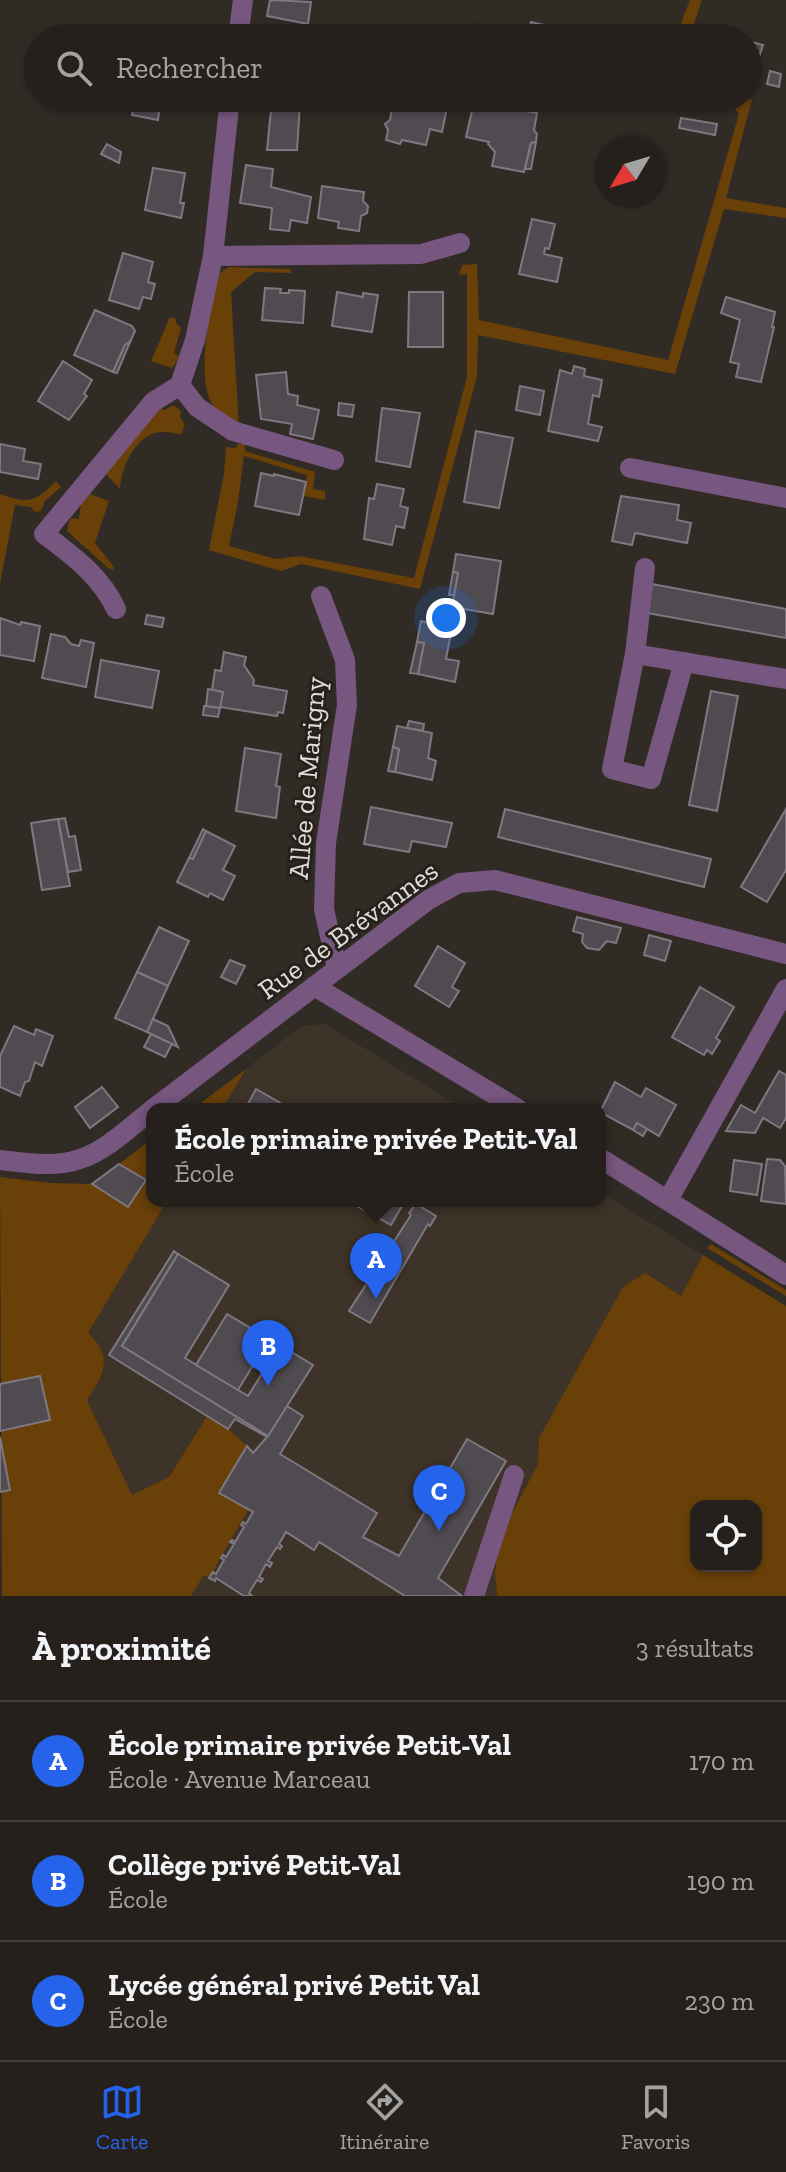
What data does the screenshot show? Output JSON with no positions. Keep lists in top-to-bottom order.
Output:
{
  "streets": {
    "street": ["Allée de Marigny", "Rue de Brévannes"]
  },
  "crossings": [
    ["Allée de Marigny", "Rue de Brévannes"]
  ],
  "north": "bottom left",
  "page": {
    "search": "Rechercher",
    "popup": ["École primaire privée Petit-Val", "École"],
    "pins": ["A", "B", "C"],
    "heading": ["À proximité", "3 résultats"],
    "list": [
      {
        "mark": "A",
        "name": "École primaire privée Petit-Val",
        "note": "École · Avenue Marceau",
        "value": "170 m"
      },
      {
        "mark": "B",
        "name": "Collège privé Petit-Val",
        "note": "École",
        "value": "190 m"
      },
      {
        "mark": "C",
        "name": "Lycée général privé Petit Val",
        "note": "École",
        "value": "230 m"
      }
    ],
    "nav": ["Carte", "Itinéraire", "Favoris"]
  }
}
